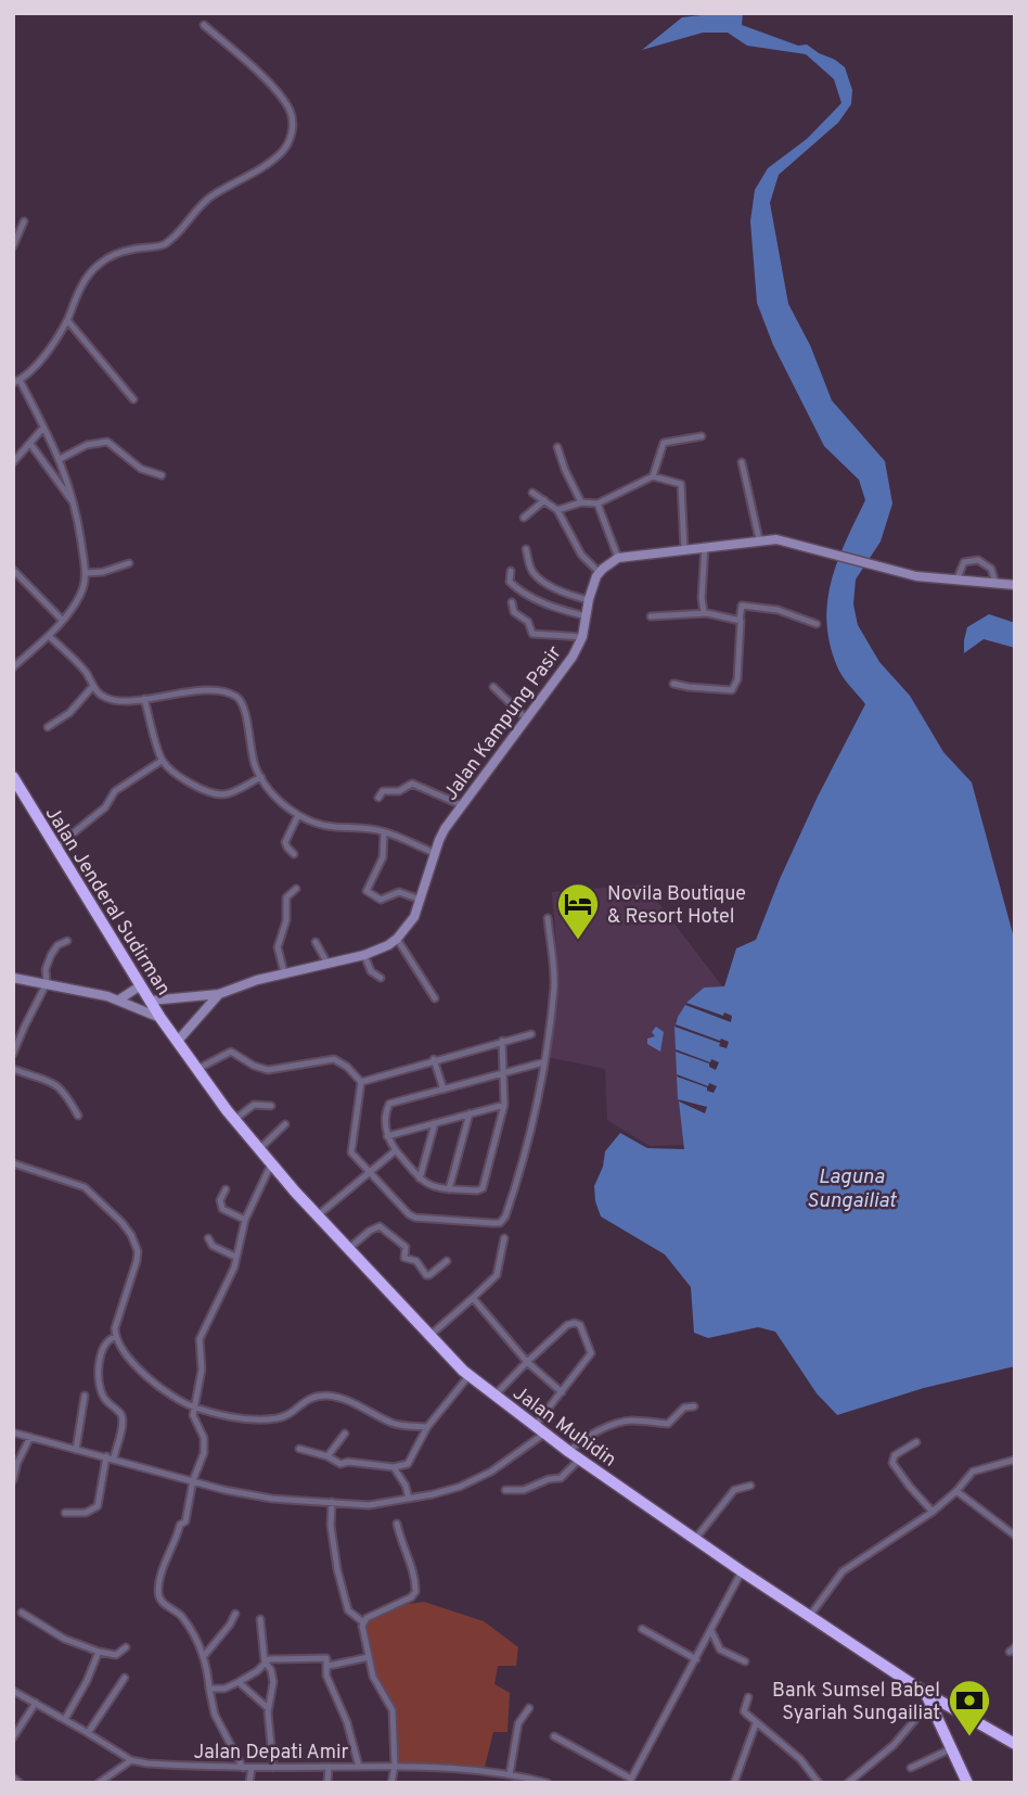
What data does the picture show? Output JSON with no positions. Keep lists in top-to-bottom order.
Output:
{
  "streets": {
    "highway": ["Jalan Jenderal Sudirman", "Jalan Muhidin"],
    "street": ["Jalan Kampung Pasir", "Jalan Depati Amir"]
  },
  "crossings": [
    ["Jalan Kampung Pasir", "Jalan Jenderal Sudirman"],
    ["Jalan Jenderal Sudirman", "Jalan Muhidin"]
  ],
  "water": ["Laguna Sungailiat"],
  "places": {
    "hotel": ["Novila Boutique & Resort Hotel"],
    "bank": ["Bank Sumsel Babel Syariah Sungailiat"]
  }
}
